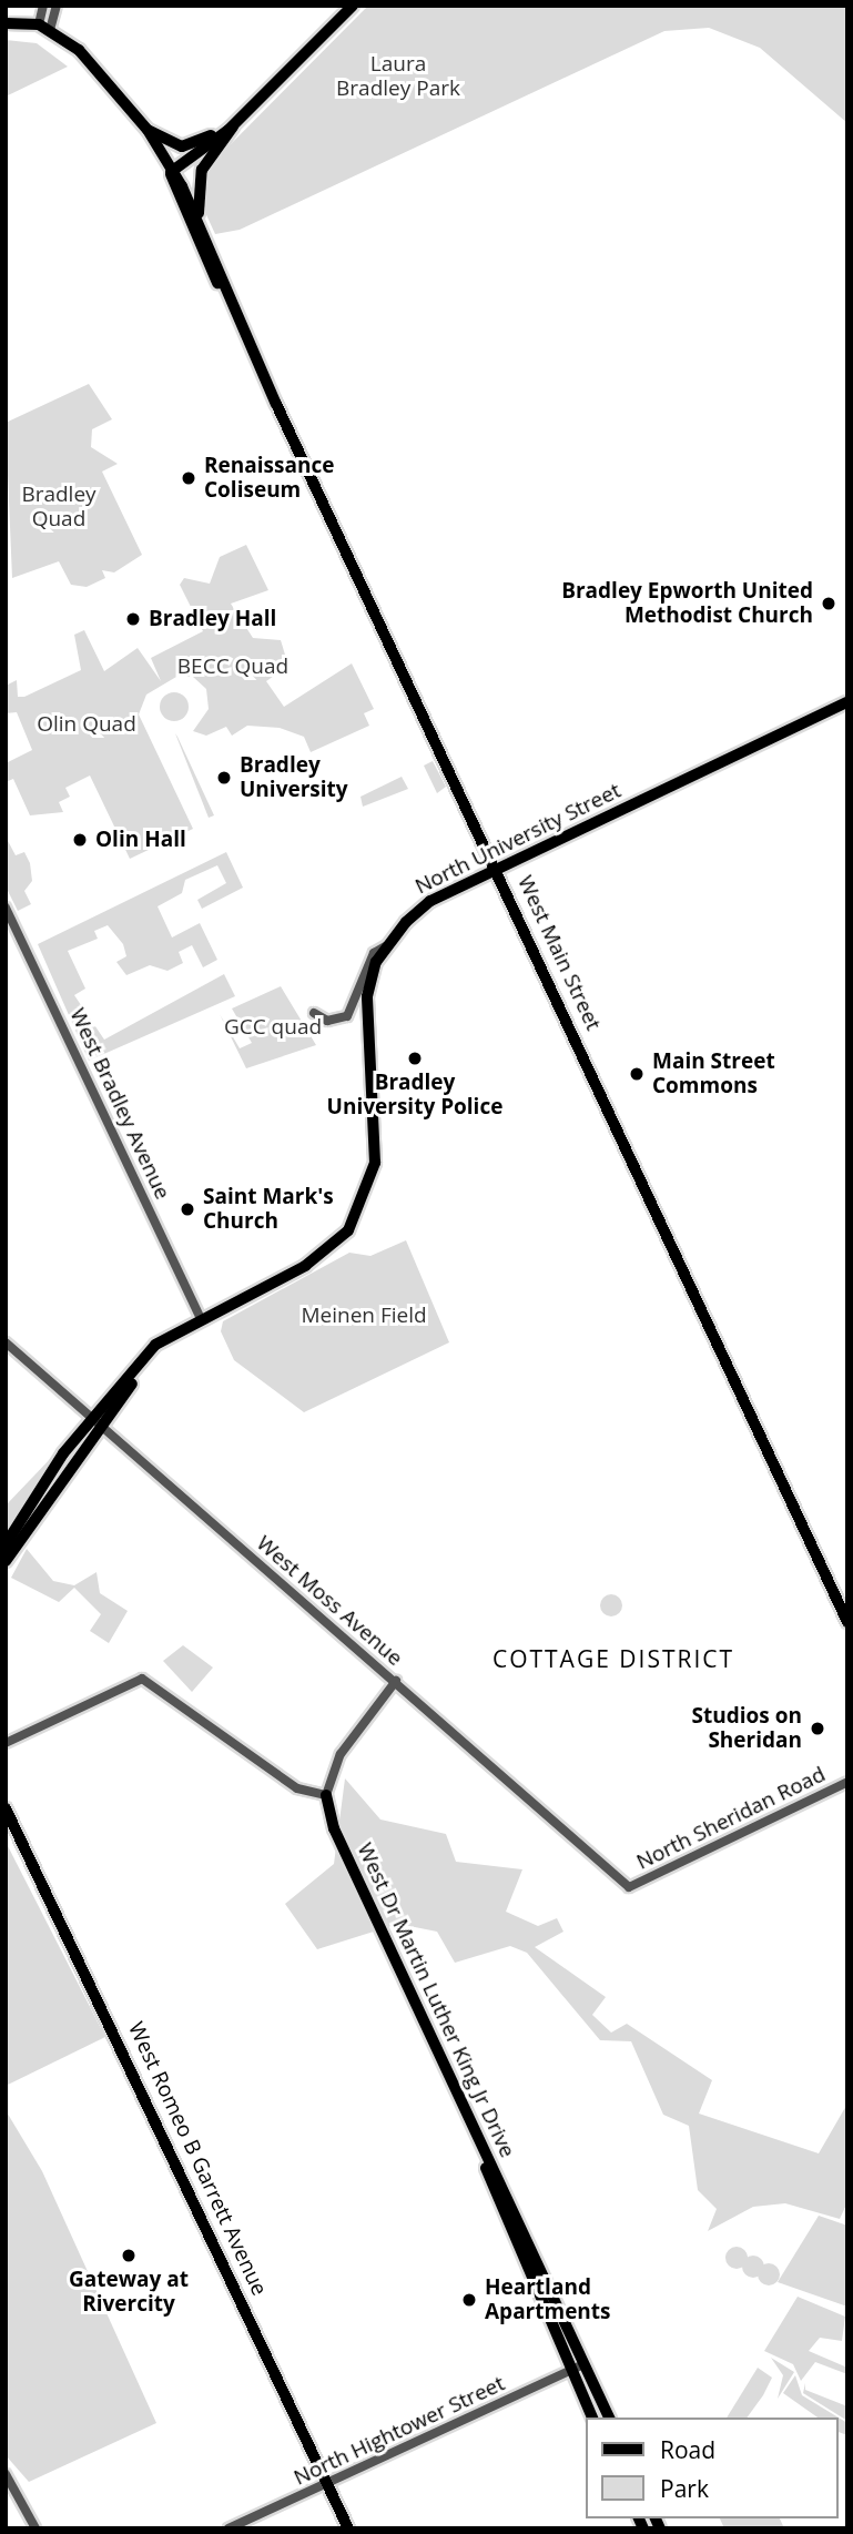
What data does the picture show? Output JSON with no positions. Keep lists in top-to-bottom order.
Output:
{
  "streets": {
    "main road": [
      "North University Street",
      "West Main Street",
      "West Dr Martin Luther King Jr Drive",
      "West Romeo B Garrett Avenue"
    ],
    "street": [
      "West Bradley Avenue",
      "West Moss Avenue",
      "North Sheridan Road",
      "North Hightower Street"
    ]
  },
  "crossings": [
    ["North University Street", "West Main Street"],
    ["North University Street", "West Bradley Avenue"],
    ["North University Street", "West Moss Avenue"],
    ["West Moss Avenue", "North Sheridan Road"],
    ["West Dr Martin Luther King Jr Drive", "North Hightower Street"],
    ["West Romeo B Garrett Avenue", "North Hightower Street"]
  ],
  "districts": ["COTTAGE DISTRICT"],
  "parks": [
    "Laura Bradley Park",
    "Bradley Quad",
    "BECC Quad",
    "Olin Quad",
    "GCC quad",
    "Meinen Field"
  ],
  "places": [
    "Renaissance Coliseum",
    "Bradley Epworth United Methodist Church",
    "Bradley Hall",
    "Bradley University",
    "Olin Hall",
    "Bradley University Police",
    "Main Street Commons",
    "Saint Mark's Church",
    "Studios on Sheridan",
    "Gateway at Rivercity",
    "Heartland Apartments"
  ],
  "legend": ["Road", "Park"]
}
